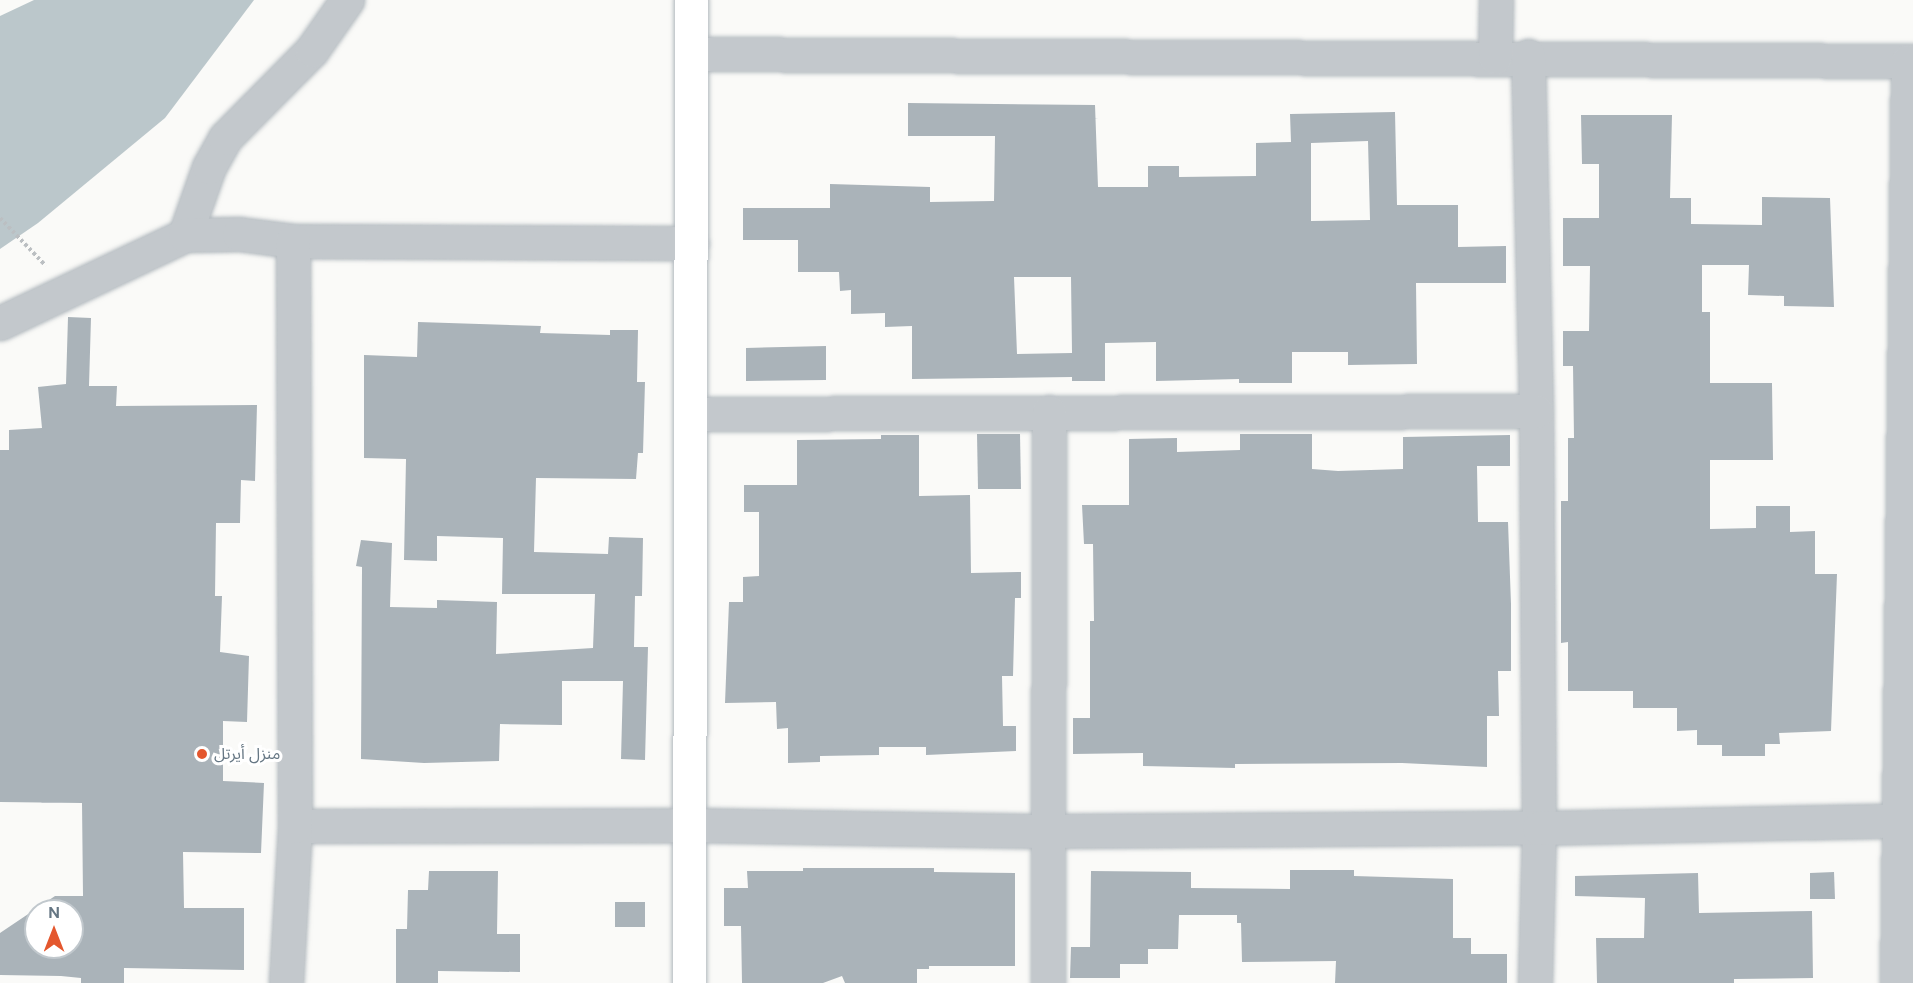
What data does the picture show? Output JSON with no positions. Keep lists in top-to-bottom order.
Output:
{
  "places": ["منزل أيرتل"],
  "north": "top"
}
